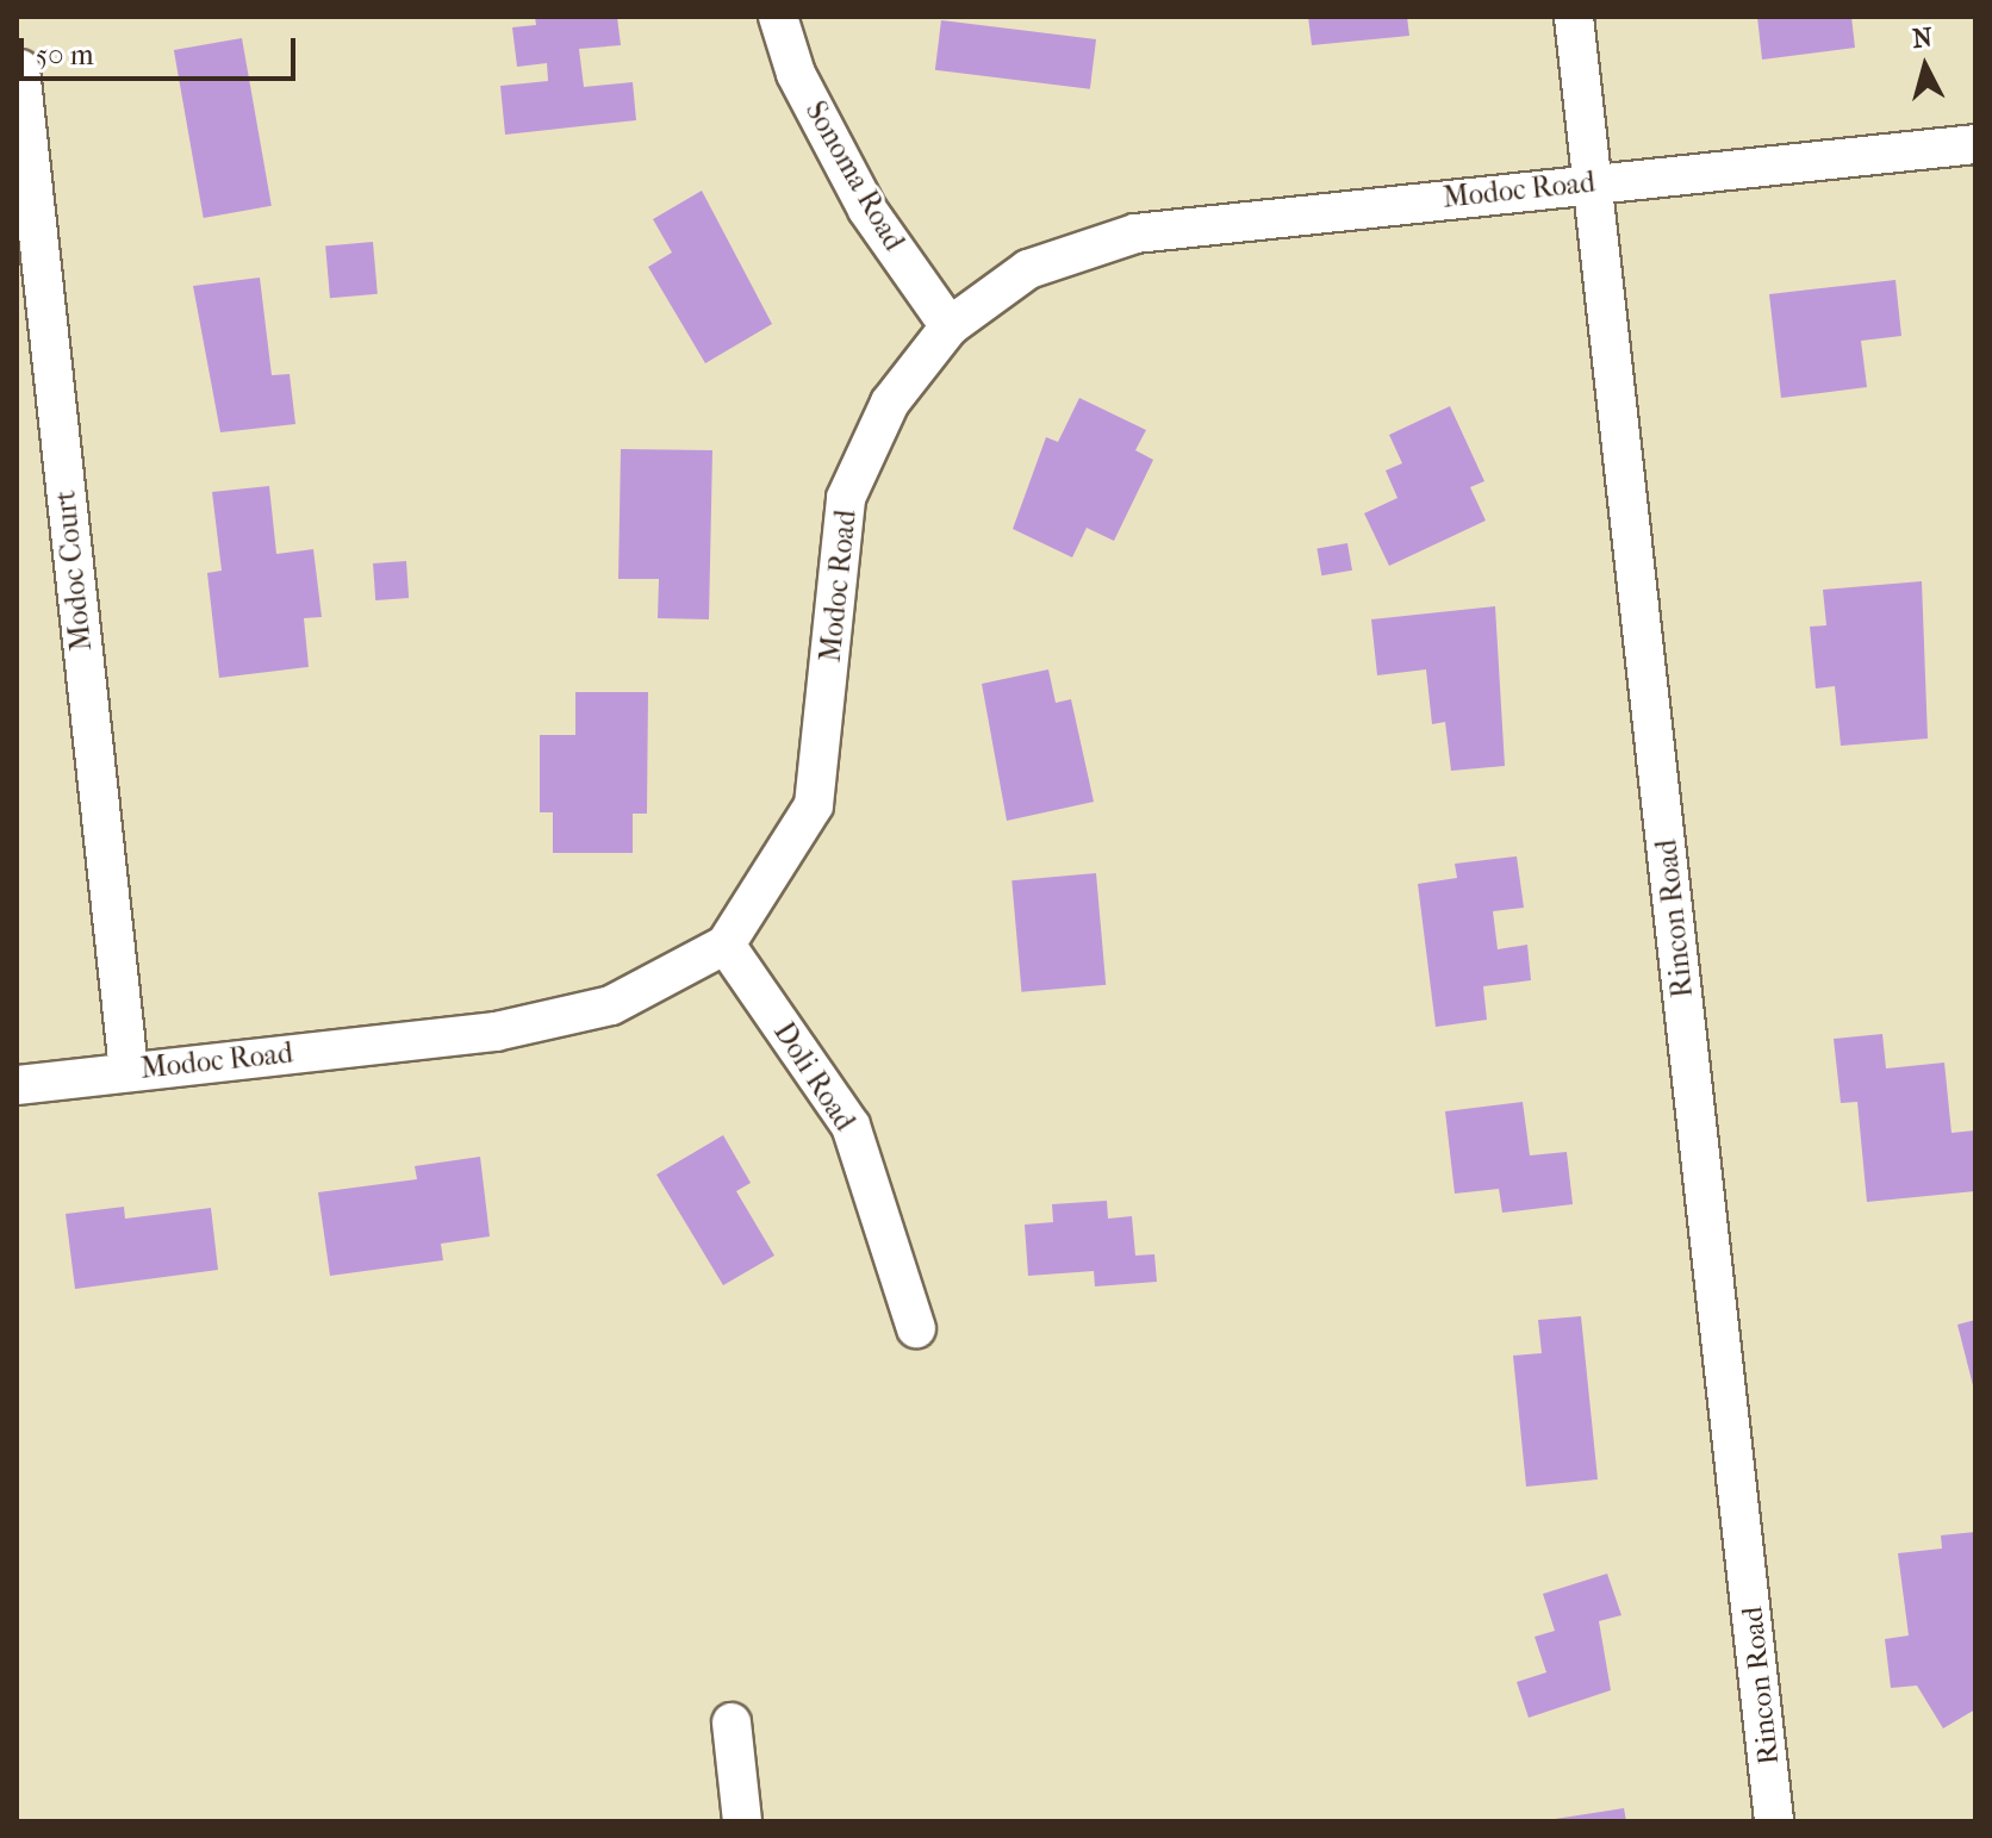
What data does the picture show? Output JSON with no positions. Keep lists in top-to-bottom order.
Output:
{
  "streets": {
    "street": [
      "Sonoma Road",
      "Modoc Road",
      "Modoc Court",
      "Rincon Road",
      "Doli Road"
    ]
  },
  "crossings": [
    ["Sonoma Road", "Modoc Road"],
    ["Modoc Road", "Modoc Court"],
    ["Modoc Road", "Rincon Road"],
    ["Modoc Road", "Doli Road"]
  ],
  "scale_bar": "50 m",
  "north": "top"
}
